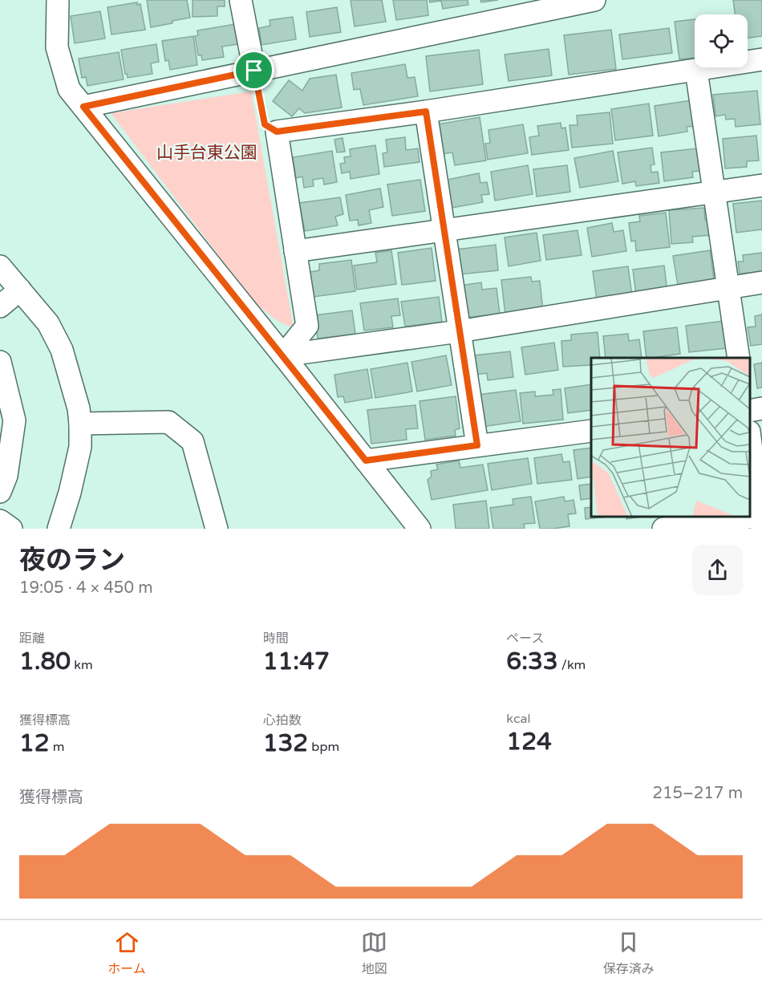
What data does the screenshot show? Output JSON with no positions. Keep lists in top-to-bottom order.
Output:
{
  "parks": ["山手台東公園"],
  "page": {
    "heading": ["夜のラン", "19:05 · 4 × 450 m"],
    "stats": [
      ["距離", "1.80 km"],
      ["時間", "11:47"],
      ["ペース", "6:33 /km"],
      ["獲得標高", "12 m"],
      ["心拍数", "132 bpm"],
      ["kcal", "124"]
    ],
    "chart": ["獲得標高", "215–217 m"],
    "tabs": ["ホーム", "地図", "保存済み"]
  }
}
